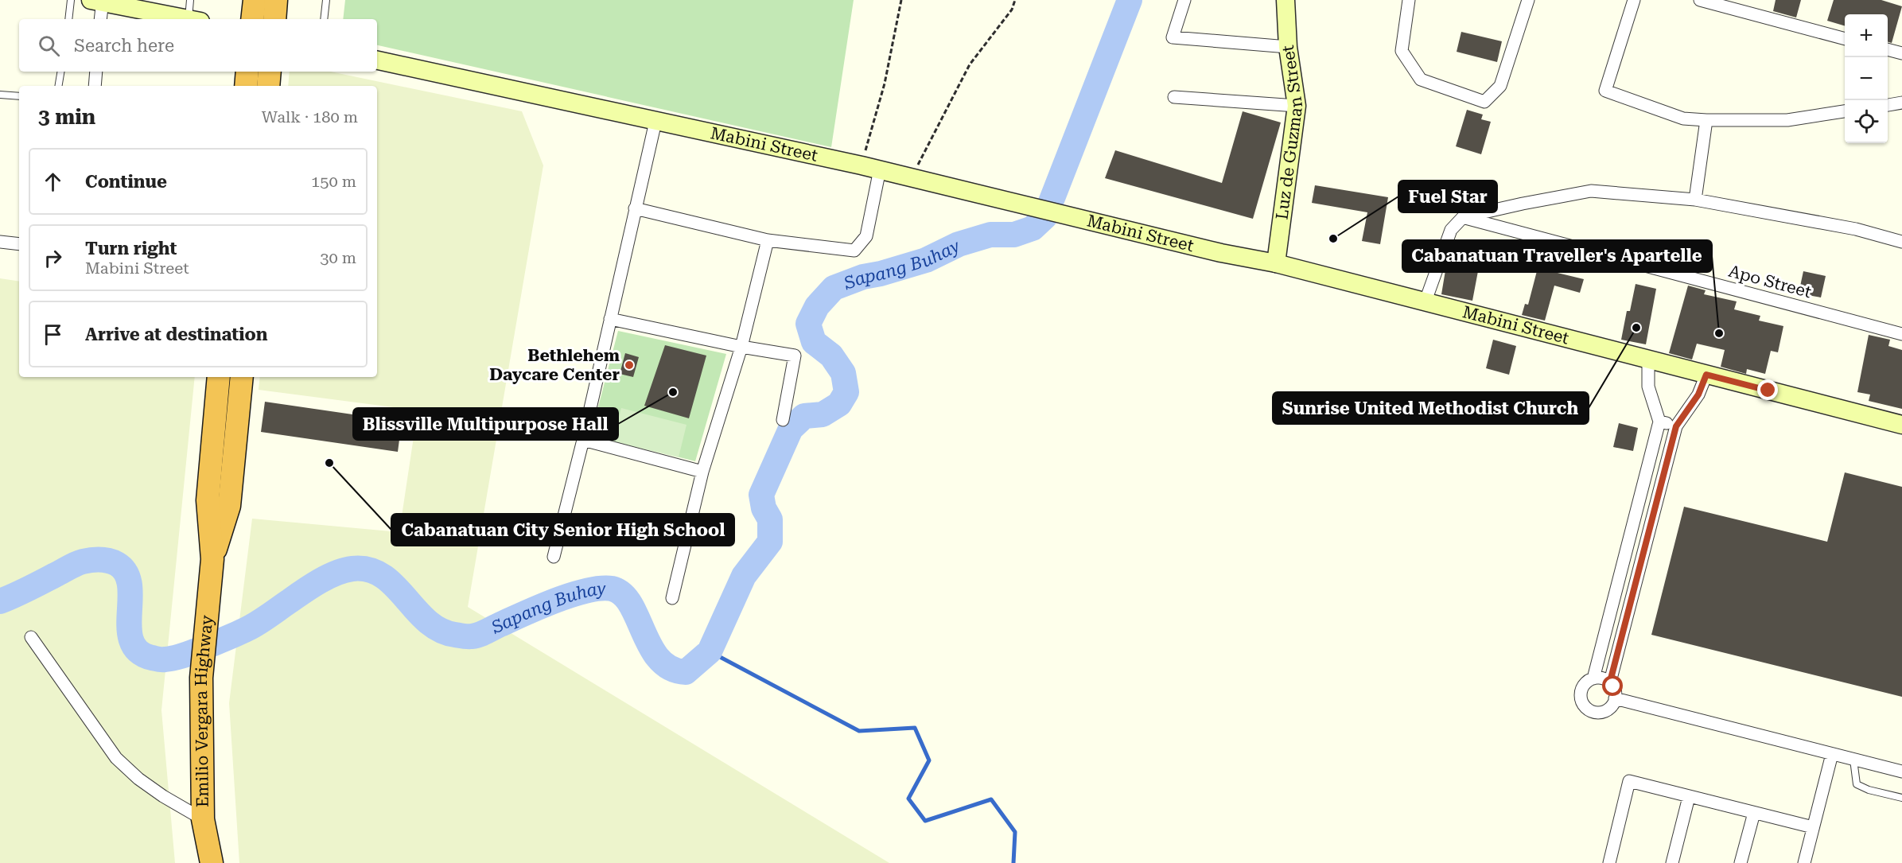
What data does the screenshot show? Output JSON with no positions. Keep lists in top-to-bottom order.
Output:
{
  "streets": {
    "highway": ["Emilio Vergara Highway"],
    "main road": ["Luz de Guzman Street", "Mabini Street"],
    "street": ["Apo Street"]
  },
  "crossings": [
    ["Luz de Guzman Street", "Mabini Street"]
  ],
  "water": ["Sapang Buhay"],
  "places": [
    "Fuel Star",
    "Sunrise United Methodist Church",
    "Cabanatuan Traveller's Apartelle",
    "Bethlehem Daycare Center",
    "Blissville Multipurpose Hall",
    "Cabanatuan City Senior High School"
  ],
  "page": {
    "map_buttons": ["+", "−"],
    "search": "Search here",
    "heading": ["3 min", "Walk · 180 m"],
    "list": [
      ["Continue", "150 m"],
      ["Turn right", "Mabini Street", "30 m"],
      "Arrive at destination"
    ]
  }
}
